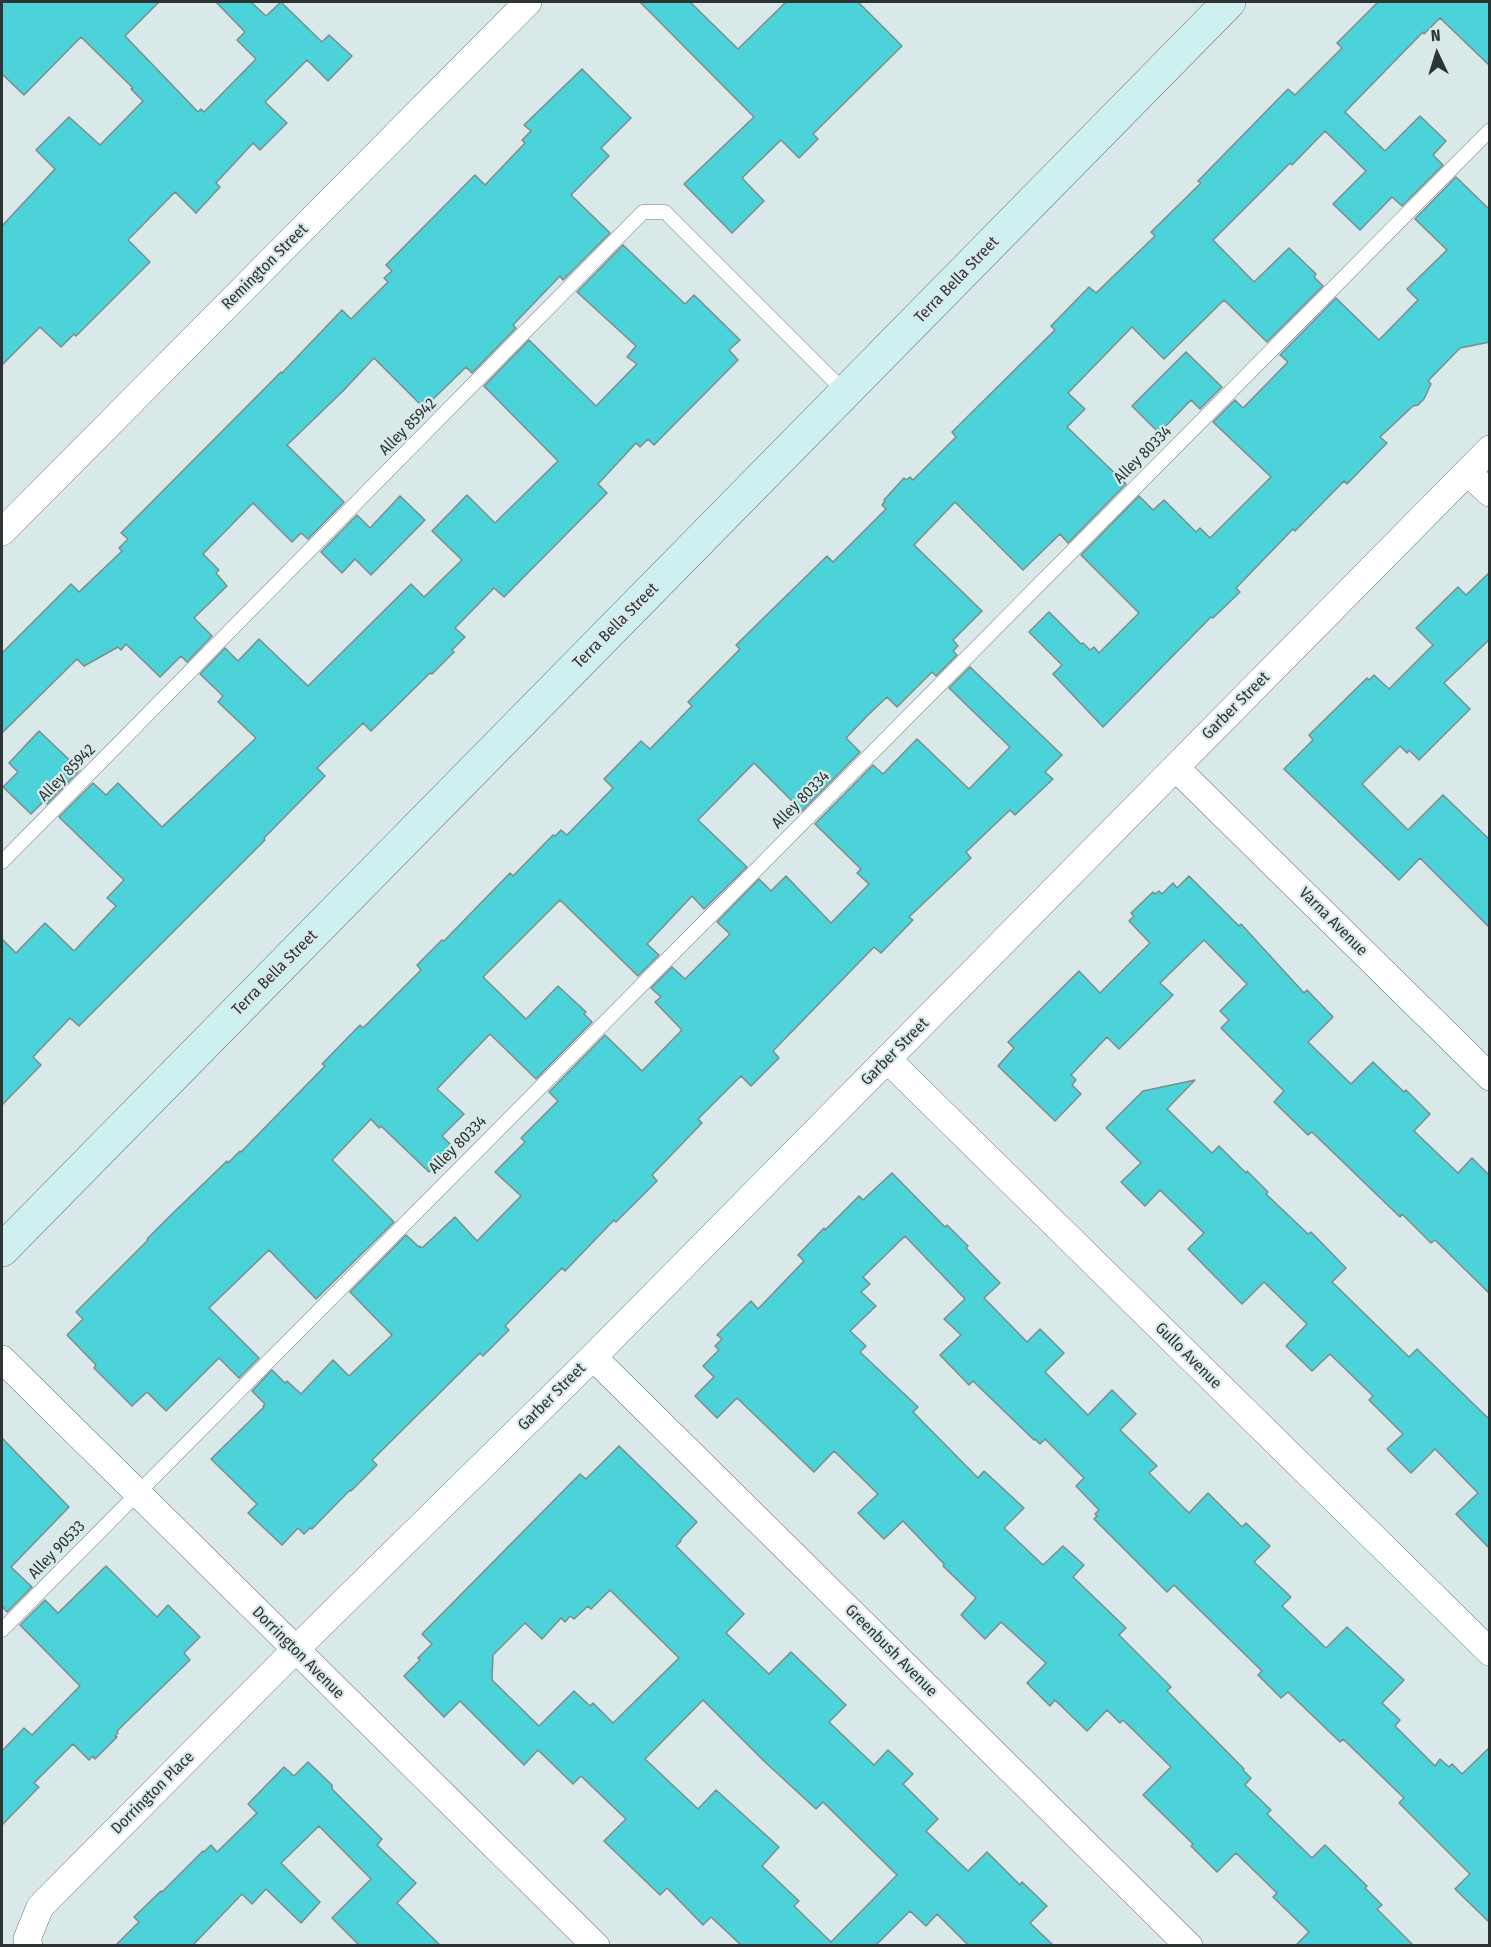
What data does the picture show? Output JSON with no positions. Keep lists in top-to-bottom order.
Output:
{
  "streets": {
    "main road": ["Terra Bella Street"],
    "street": [
      "Remington Street",
      "Garber Street",
      "Varna Avenue",
      "Gullo Avenue",
      "Greenbush Avenue",
      "Dorrington Avenue",
      "Dorrington Place"
    ],
    "lane": ["Alley 85942", "Alley 80334", "Alley 90533"]
  },
  "crossings": [
    ["Terra Bella Street", "Alley 85942"],
    ["Alley 80334", "Alley 90533"],
    ["Alley 80334", "Dorrington Avenue"],
    ["Garber Street", "Varna Avenue"],
    ["Garber Street", "Gullo Avenue"],
    ["Garber Street", "Greenbush Avenue"],
    ["Garber Street", "Dorrington Avenue"],
    ["Garber Street", "Dorrington Place"],
    ["Alley 90533", "Dorrington Avenue"],
    ["Dorrington Avenue", "Dorrington Place"]
  ],
  "north": "top"
}
